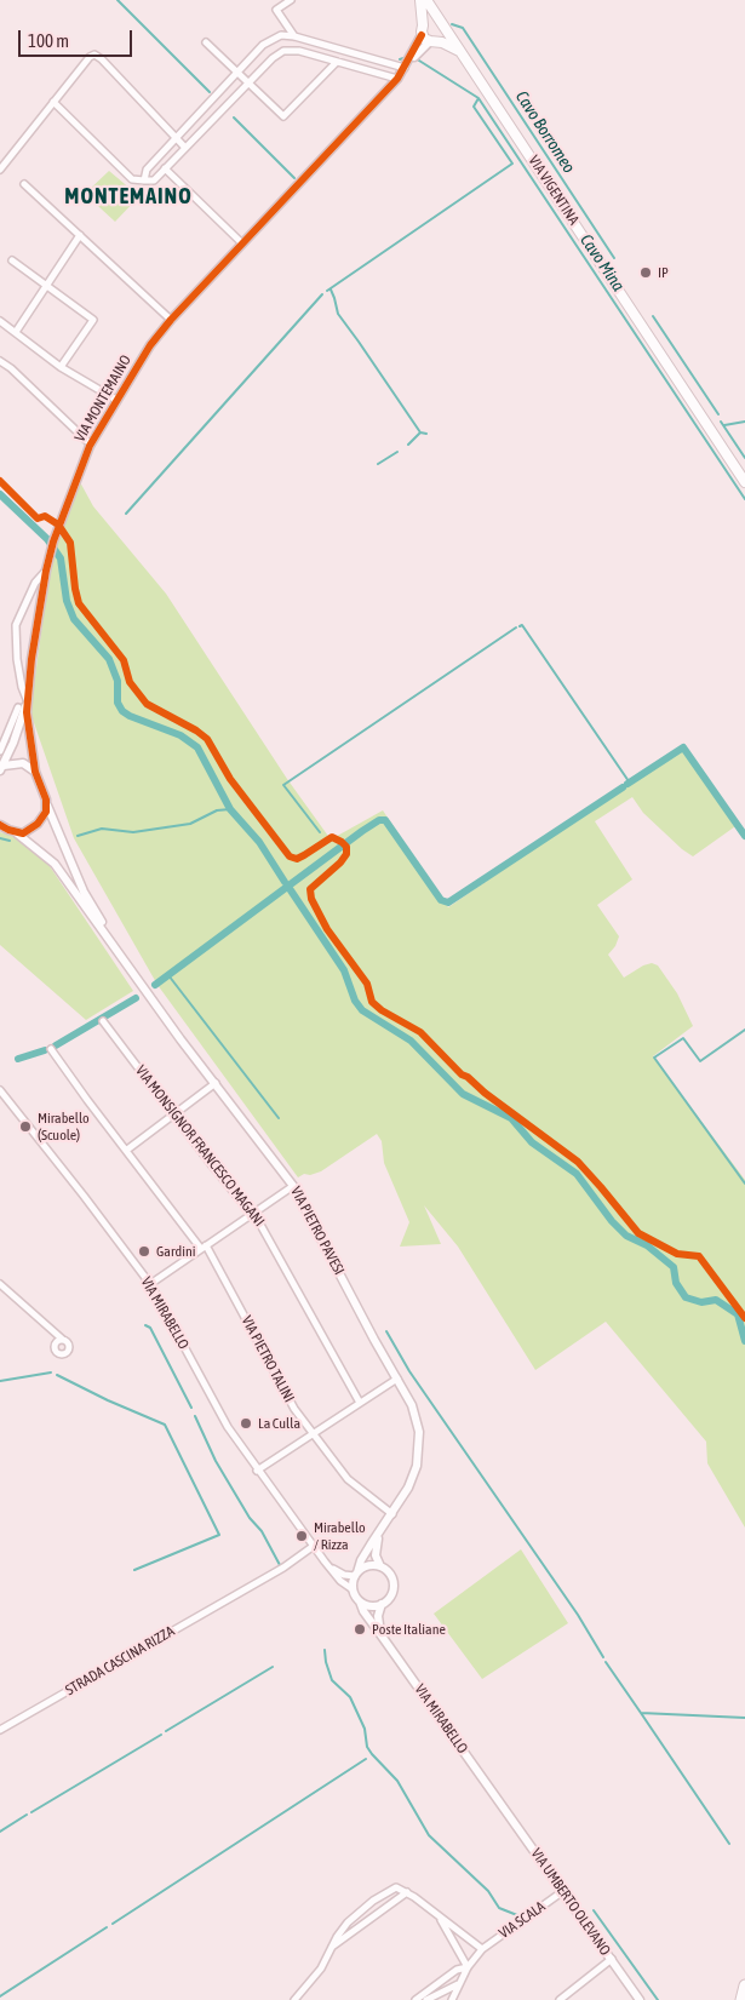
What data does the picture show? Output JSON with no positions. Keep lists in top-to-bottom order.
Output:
{
  "streets": {
    "main road": ["VIA VIGENTINA"],
    "street": [
      "VIA MONTEMAINO",
      "VIA MONSIGNOR FRANCESCO MAGANI",
      "VIA PIETRO PAVESI",
      "VIA MIRABELLO",
      "VIA PIETRO TALINI",
      "STRADA CASCINA RIZZA",
      "VIA UMBERTO OLEVANO",
      "VIA SCALA"
    ]
  },
  "crossings": [
    ["VIA MONTEMAINO", "VIA PIETRO PAVESI"],
    ["VIA PIETRO PAVESI", "VIA MIRABELLO"],
    ["VIA PIETRO PAVESI", "VIA PIETRO TALINI"],
    ["VIA MIRABELLO", "STRADA CASCINA RIZZA"],
    ["VIA MIRABELLO", "VIA UMBERTO OLEVANO"],
    ["VIA UMBERTO OLEVANO", "VIA SCALA"]
  ],
  "districts": ["MONTEMAINO"],
  "water": ["Cavo Borromeo", "Cavo Mina"],
  "places": [
    "IP",
    "Mirabello (Scuole)",
    "Gardini",
    "La Culla",
    "Mirabello / Rizza",
    "Poste Italiane"
  ],
  "scale_bar": "100 m"
}
